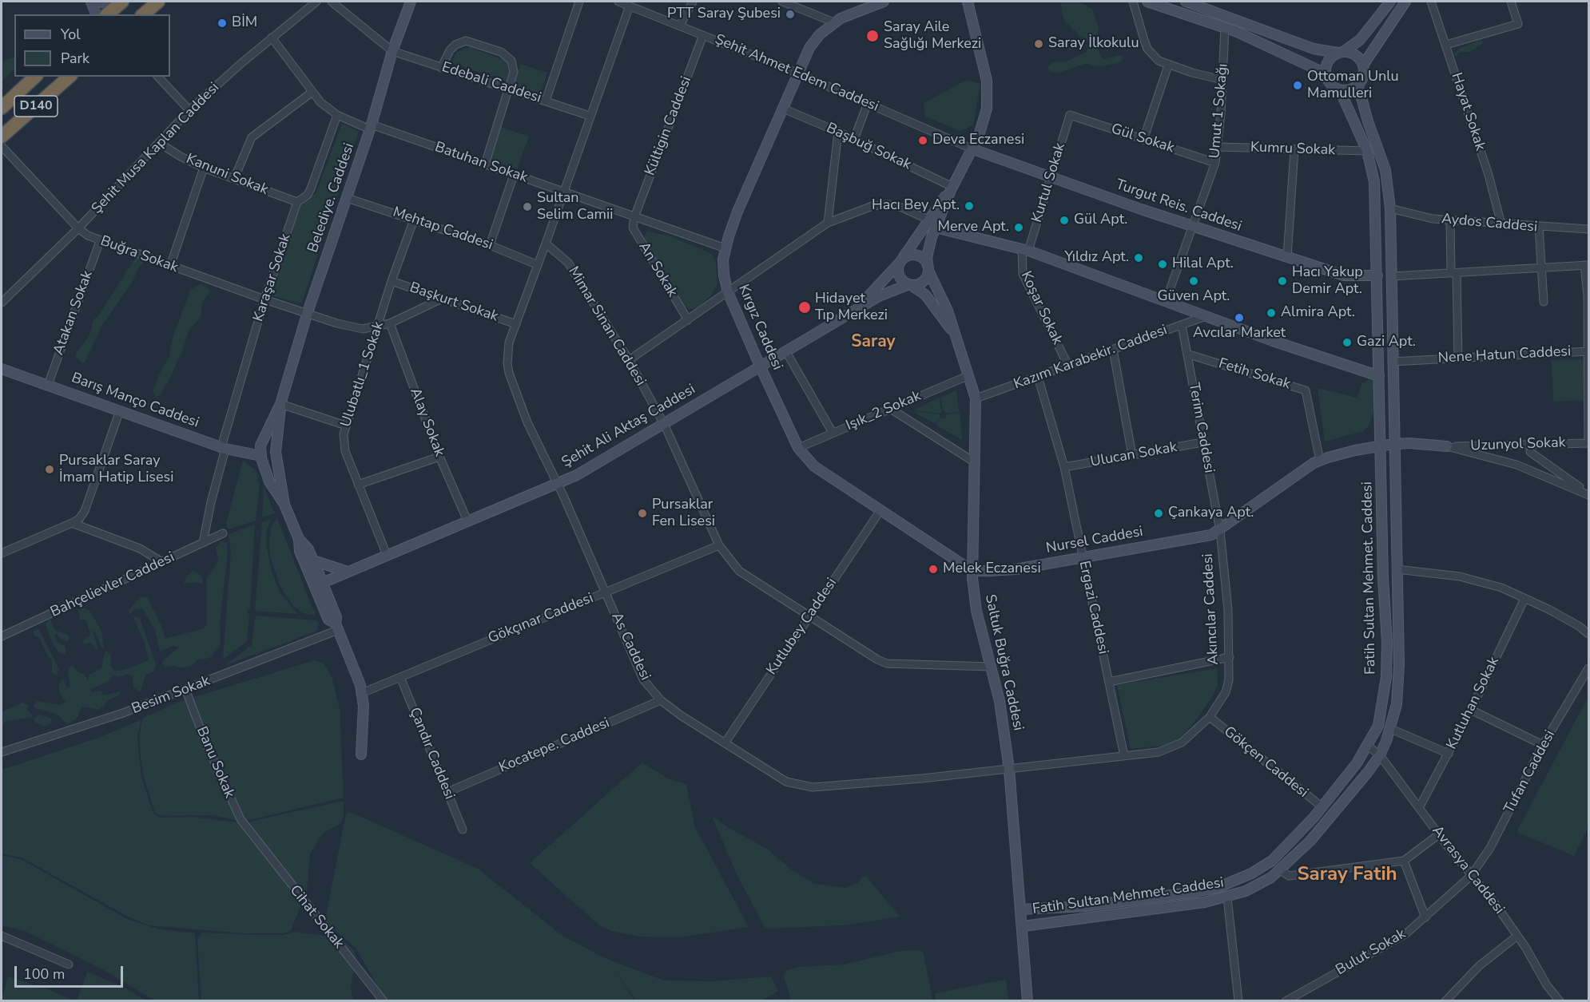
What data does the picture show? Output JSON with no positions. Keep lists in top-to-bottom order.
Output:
{
  "streets": {
    "highway": ["D140"],
    "street": [
      "Şehit Ahmet Edem Caddesi",
      "Edebali Caddesi",
      "Umut 1 Sokağı",
      "Hayat Sokak",
      "Kültigin Caddesi",
      "Gül Sokak",
      "Başbuğ Sokak",
      "Şehit Musa Kaplan Caddesi",
      "Kumru Sokak",
      "Batuhan Sokak",
      "Kanuni Sokak",
      "Kurtul Sokak",
      "Belediye. Caddesi",
      "Turgut Reis. Caddesi",
      "Aydos Caddesi",
      "Mehtap Caddesi",
      "Buğra Sokak",
      "An Sokak",
      "Karaşar Sokak",
      "Başkurt Sokak",
      "Koşar Sokak",
      "Atakan Sokak",
      "Mimar Sinan Caddesi",
      "Kırgız Caddesi",
      "Nene Hatun Caddesi",
      "Kazım Karabekir. Caddesi",
      "Ulubatlı_1 Sokak",
      "Fetih Sokak",
      "Barış Manço Caddesi",
      "Işık_2 Sokak",
      "Alay Sokak",
      "Şehit Ali Aktaş Caddesi",
      "Terim Caddesi",
      "Uzunyol Sokak",
      "Ulucan Sokak",
      "Nursel Caddesi",
      "Fatih Sultan Mehmet. Caddesi",
      "Bahçelievler Caddesi",
      "Ergazi Caddesi",
      "Akıncılar Caddesi",
      "Gökçınar Caddesi",
      "Kutlubey Caddesi",
      "As Caddesi",
      "Saltuk Buğra Caddesi",
      "Besim Sokak",
      "Kutluhan Sokak",
      "Kocatepe. Caddesi",
      "Çandır Caddesi",
      "Banu Sokak",
      "Gökçen Caddesi",
      "Tufan Caddesi",
      "Avrasya Caddesi",
      "Cihat Sokak",
      "Bulut Sokak"
    ]
  },
  "crossings": [
    ["Şehit Ahmet Edem Caddesi", "Kültigin Caddesi"],
    ["Şehit Ahmet Edem Caddesi", "Turgut Reis. Caddesi"],
    ["Şehit Ahmet Edem Caddesi", "Kırgız Caddesi"],
    ["Şehit Ahmet Edem Caddesi", "Şehit Ali Aktaş Caddesi"],
    ["Edebali Caddesi", "Belediye. Caddesi"],
    ["Umut 1 Sokağı", "Gül Sokak"],
    ["Umut 1 Sokağı", "Kumru Sokak"],
    ["Umut 1 Sokağı", "Turgut Reis. Caddesi"],
    ["Umut 1 Sokağı", "Fatih Sultan Mehmet. Caddesi"],
    ["Hayat Sokak", "Aydos Caddesi"],
    ["Kültigin Caddesi", "Batuhan Sokak"],
    ["Kültigin Caddesi", "An Sokak"],
    ["Gül Sokak", "Kurtul Sokak"],
    ["Başbuğ Sokak", "Kırgız Caddesi"],
    ["Başbuğ Sokak", "Şehit Ali Aktaş Caddesi"],
    ["Şehit Musa Kaplan Caddesi", "Batuhan Sokak"],
    ["Şehit Musa Kaplan Caddesi", "Kanuni Sokak"],
    ["Şehit Musa Kaplan Caddesi", "Buğra Sokak"],
    ["Kumru Sokak", "Fatih Sultan Mehmet. Caddesi"],
    ["Batuhan Sokak", "Belediye. Caddesi"],
    ["Batuhan Sokak", "An Sokak"],
    ["Batuhan Sokak", "Karaşar Sokak"],
    ["Batuhan Sokak", "Kırgız Caddesi"],
    ["Kanuni Sokak", "Karaşar Sokak"],
    ["Kurtul Sokak", "Turgut Reis. Caddesi"],
    ["Kurtul Sokak", "Koşar Sokak"],
    ["Belediye. Caddesi", "Mehtap Caddesi"],
    ["Belediye. Caddesi", "Buğra Sokak"],
    ["Turgut Reis. Caddesi", "Şehit Ali Aktaş Caddesi"],
    ["Turgut Reis. Caddesi", "Fatih Sultan Mehmet. Caddesi"],
    ["Aydos Caddesi", "Fatih Sultan Mehmet. Caddesi"],
    ["Mehtap Caddesi", "Ulubatlı_1 Sokak"],
    ["Mehtap Caddesi", "As Caddesi"],
    ["Buğra Sokak", "Karaşar Sokak"],
    ["Buğra Sokak", "Başkurt Sokak"],
    ["Buğra Sokak", "Atakan Sokak"],
    ["Buğra Sokak", "Ulubatlı_1 Sokak"],
    ["Buğra Sokak", "Alay Sokak"],
    ["Karaşar Sokak", "Barış Manço Caddesi"],
    ["Karaşar Sokak", "Bahçelievler Caddesi"],
    ["Başkurt Sokak", "Ulubatlı_1 Sokak"],
    ["Başkurt Sokak", "As Caddesi"],
    ["Koşar Sokak", "Kazım Karabekir. Caddesi"],
    ["Atakan Sokak", "Barış Manço Caddesi"],
    ["Mimar Sinan Caddesi", "Şehit Ali Aktaş Caddesi"],
    ["Mimar Sinan Caddesi", "Gökçınar Caddesi"],
    ["Mimar Sinan Caddesi", "Kutlubey Caddesi"],
    ["Mimar Sinan Caddesi", "As Caddesi"],
    ["Mimar Sinan Caddesi", "Saltuk Buğra Caddesi"],
    ["Kırgız Caddesi", "Işık_2 Sokak"],
    ["Kırgız Caddesi", "Şehit Ali Aktaş Caddesi"],
    ["Kırgız Caddesi", "Nursel Caddesi"],
    ["Kırgız Caddesi", "Kutlubey Caddesi"],
    ["Kırgız Caddesi", "Saltuk Buğra Caddesi"],
    ["Nene Hatun Caddesi", "Fatih Sultan Mehmet. Caddesi"],
    ["Kazım Karabekir. Caddesi", "Terim Caddesi"],
    ["Kazım Karabekir. Caddesi", "Ergazi Caddesi"],
    ["Kazım Karabekir. Caddesi", "Saltuk Buğra Caddesi"],
    ["Ulubatlı_1 Sokak", "Şehit Ali Aktaş Caddesi"],
    ["Fetih Sokak", "Terim Caddesi"],
    ["Işık_2 Sokak", "Saltuk Buğra Caddesi"],
    ["Alay Sokak", "Şehit Ali Aktaş Caddesi"],
    ["Şehit Ali Aktaş Caddesi", "As Caddesi"],
    ["Şehit Ali Aktaş Caddesi", "Saltuk Buğra Caddesi"],
    ["Terim Caddesi", "Ulucan Sokak"],
    ["Terim Caddesi", "Nursel Caddesi"],
    ["Terim Caddesi", "Akıncılar Caddesi"],
    ["Ulucan Sokak", "Ergazi Caddesi"],
    ["Nursel Caddesi", "Ergazi Caddesi"],
    ["Nursel Caddesi", "Akıncılar Caddesi"],
    ["Nursel Caddesi", "Saltuk Buğra Caddesi"],
    ["Fatih Sultan Mehmet. Caddesi", "Saltuk Buğra Caddesi"],
    ["Fatih Sultan Mehmet. Caddesi", "Gökçen Caddesi"],
    ["Fatih Sultan Mehmet. Caddesi", "Avrasya Caddesi"],
    ["Ergazi Caddesi", "Akıncılar Caddesi"],
    ["Akıncılar Caddesi", "As Caddesi"],
    ["Akıncılar Caddesi", "Saltuk Buğra Caddesi"],
    ["Akıncılar Caddesi", "Gökçen Caddesi"],
    ["Gökçınar Caddesi", "As Caddesi"],
    ["Gökçınar Caddesi", "Çandır Caddesi"],
    ["Kutlubey Caddesi", "As Caddesi"],
    ["As Caddesi", "Saltuk Buğra Caddesi"],
    ["As Caddesi", "Kocatepe. Caddesi"],
    ["Besim Sokak", "Banu Sokak"],
    ["Kutluhan Sokak", "Avrasya Caddesi"],
    ["Kocatepe. Caddesi", "Çandır Caddesi"],
    ["Banu Sokak", "Cihat Sokak"],
    ["Tufan Caddesi", "Avrasya Caddesi"],
    ["Tufan Caddesi", "Bulut Sokak"],
    ["Avrasya Caddesi", "Bulut Sokak"]
  ],
  "districts": ["Saray", "Saray Fatih"],
  "places": [
    "PTT Saray Şubesi",
    "BİM",
    "Saray Aile Sağlığı Merkezi",
    "Saray İlkokulu",
    "Ottoman Unlu Mamulleri",
    "Deva Eczanesi",
    "Hacı Bey Apt.",
    "Sultan Selim Camii",
    "Gül Apt.",
    "Merve Apt.",
    "Yıldız Apt.",
    "Hilal Apt.",
    "Güven Apt.",
    "Hacı Yakup Demir Apt.",
    "Hidayet Tıp Merkezi",
    "Almira Apt.",
    "Avcılar Market",
    "Gazi Apt.",
    "Pursaklar Saray İmam Hatip Lisesi",
    "Pursaklar Fen Lisesi",
    "Çankaya Apt.",
    "Melek Eczanesi"
  ],
  "legend": ["Yol", "Park"],
  "scale_bar": "100 m"
}
